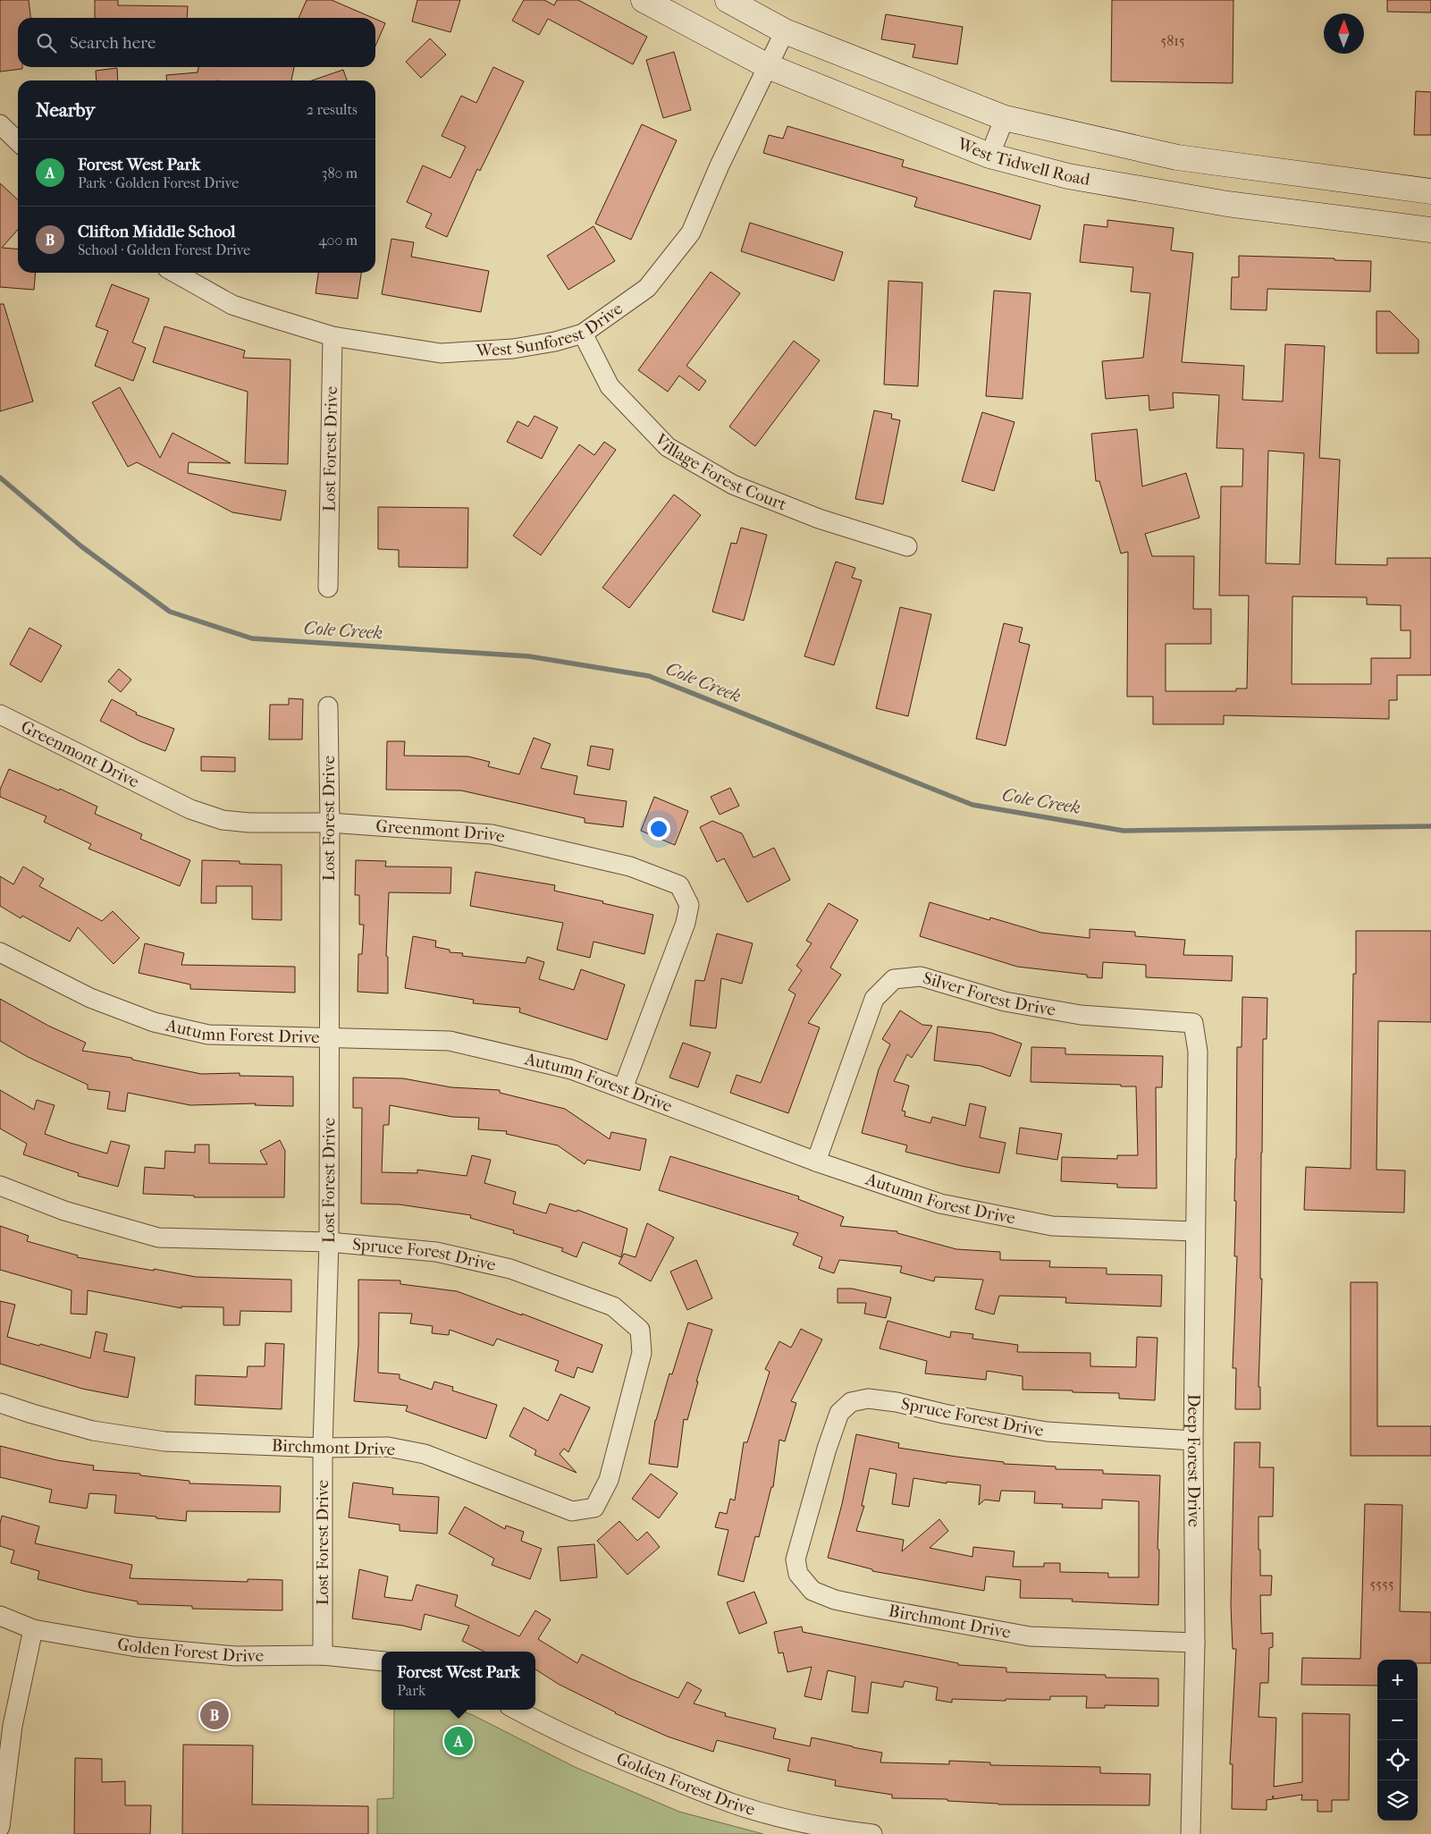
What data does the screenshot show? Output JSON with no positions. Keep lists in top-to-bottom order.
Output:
{
  "streets": {
    "main road": ["West Tidwell Road"],
    "street": [
      "West Sunforest Drive",
      "Lost Forest Drive",
      "Village Forest Court",
      "Greenmont Drive",
      "Silver Forest Drive",
      "Autumn Forest Drive",
      "Spruce Forest Drive",
      "Birchmont Drive",
      "Deep Forest Drive",
      "Golden Forest Drive"
    ]
  },
  "crossings": [
    ["West Tidwell Road", "West Sunforest Drive"],
    ["West Sunforest Drive", "Lost Forest Drive"],
    ["West Sunforest Drive", "Village Forest Court"],
    ["Lost Forest Drive", "Greenmont Drive"],
    ["Lost Forest Drive", "Autumn Forest Drive"],
    ["Lost Forest Drive", "Spruce Forest Drive"],
    ["Lost Forest Drive", "Birchmont Drive"],
    ["Lost Forest Drive", "Golden Forest Drive"],
    ["Greenmont Drive", "Autumn Forest Drive"],
    ["Silver Forest Drive", "Autumn Forest Drive"],
    ["Silver Forest Drive", "Deep Forest Drive"],
    ["Autumn Forest Drive", "Deep Forest Drive"],
    ["Spruce Forest Drive", "Birchmont Drive"],
    ["Spruce Forest Drive", "Deep Forest Drive"],
    ["Birchmont Drive", "Deep Forest Drive"]
  ],
  "water": ["Cole Creek"],
  "house_numbers": ["5815", "5555"],
  "north": "top",
  "page": {
    "search": "Search here",
    "heading": ["Nearby", "2 results"],
    "list": [
      {
        "mark": "A",
        "name": "Forest West Park",
        "note": "Park · Golden Forest Drive",
        "value": "380 m"
      },
      {
        "mark": "B",
        "name": "Clifton Middle School",
        "note": "School · Golden Forest Drive",
        "value": "400 m"
      }
    ],
    "popup": ["Forest West Park", "Park"],
    "map_buttons": ["+", "−"],
    "pins": ["B", "A"]
  }
}
